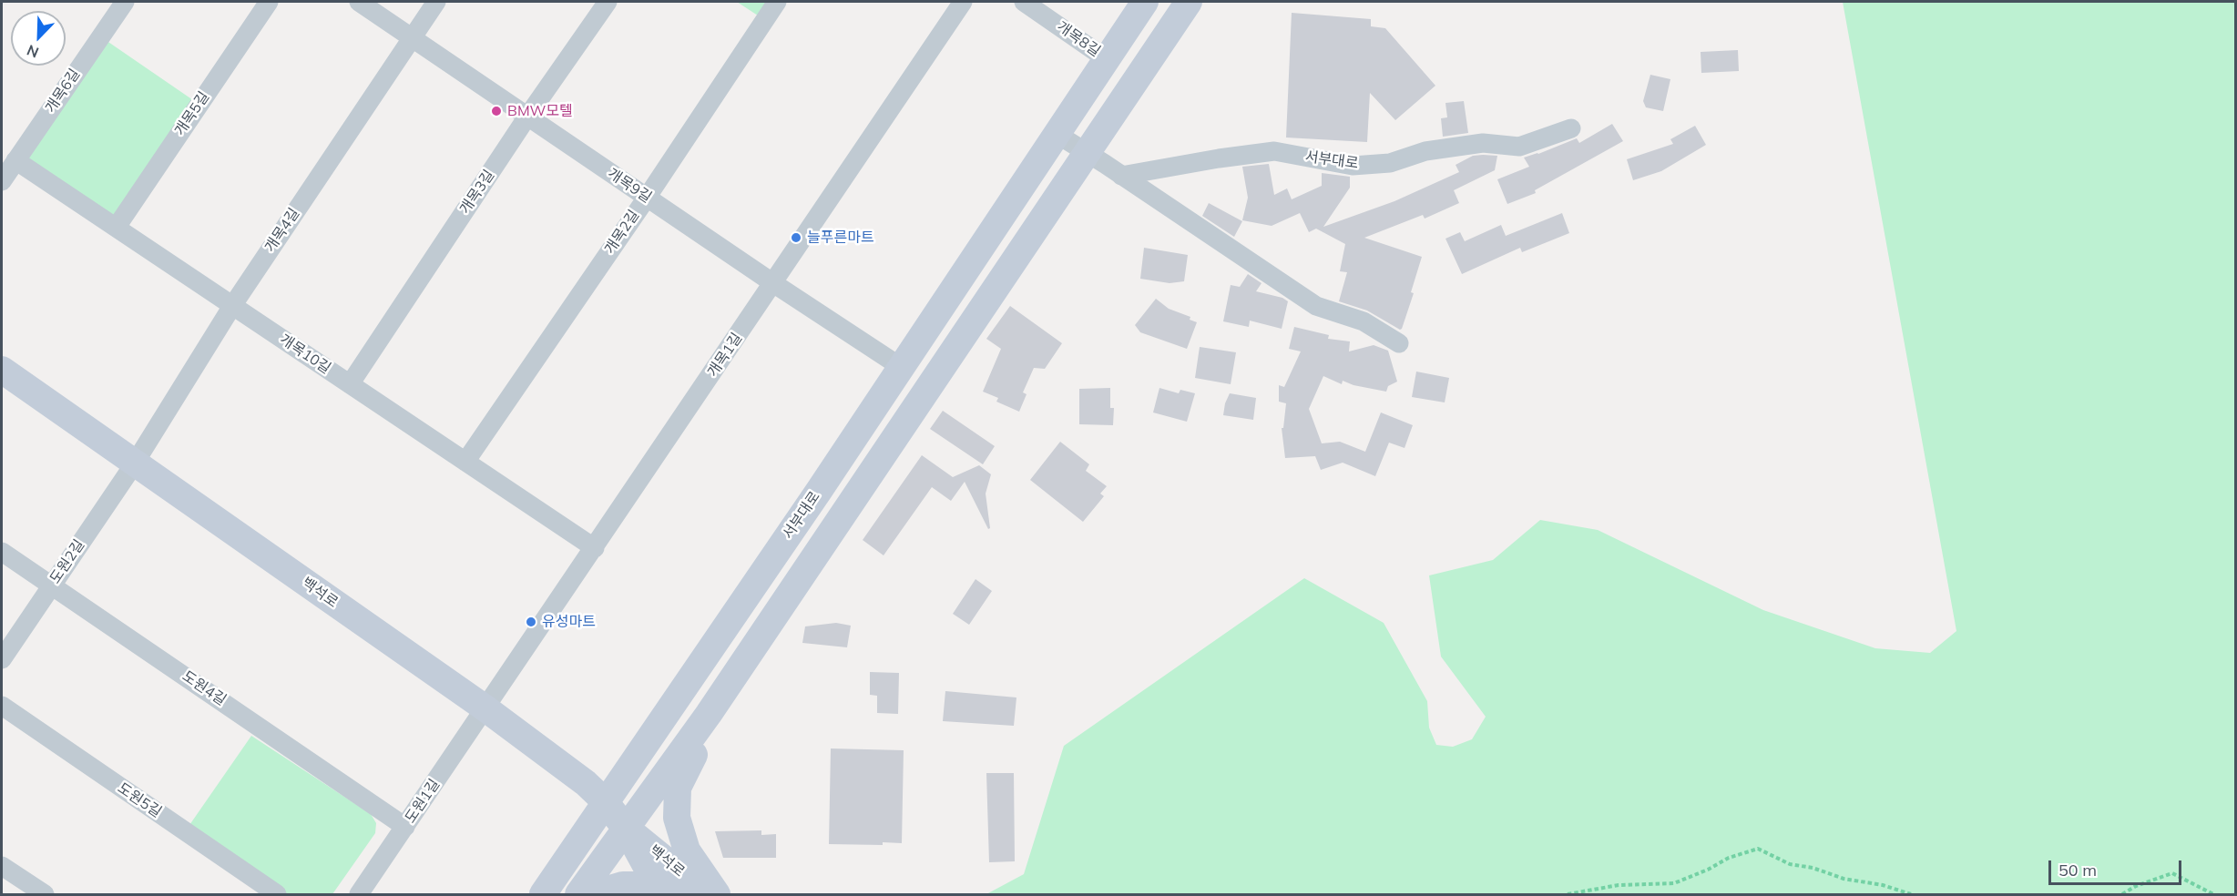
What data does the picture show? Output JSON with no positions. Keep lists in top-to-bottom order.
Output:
{
  "streets": {
    "main road": ["서부대로", "백석로"],
    "street": [
      "개목8길",
      "개목6길",
      "개목5길",
      "개목9길",
      "개목3길",
      "개목4길",
      "개목2길",
      "개목10길",
      "개목1길",
      "도원2길",
      "도원4길",
      "도원5길",
      "도원1길"
    ]
  },
  "crossings": [
    ["개목8길", "서부대로"],
    ["개목6길", "개목10길"],
    ["개목5길", "개목10길"],
    ["서부대로", "개목9길"],
    ["서부대로", "백석로"],
    ["개목9길", "개목3길"],
    ["개목9길", "개목4길"],
    ["개목9길", "개목2길"],
    ["개목9길", "개목1길"],
    ["개목3길", "개목10길"],
    ["개목4길", "개목10길"],
    ["개목4길", "도원2길"],
    ["개목4길", "백석로"],
    ["개목2길", "개목10길"],
    ["개목10길", "개목1길"],
    ["개목1길", "백석로"],
    ["개목1길", "도원1길"],
    ["도원2길", "백석로"],
    ["도원2길", "도원4길"],
    ["백석로", "도원1길"],
    ["도원4길", "도원1길"]
  ],
  "places": ["BMW모텔", "늘푸른마트", "유성마트"],
  "scale_bar": "50 m",
  "north": "bottom left"
}
